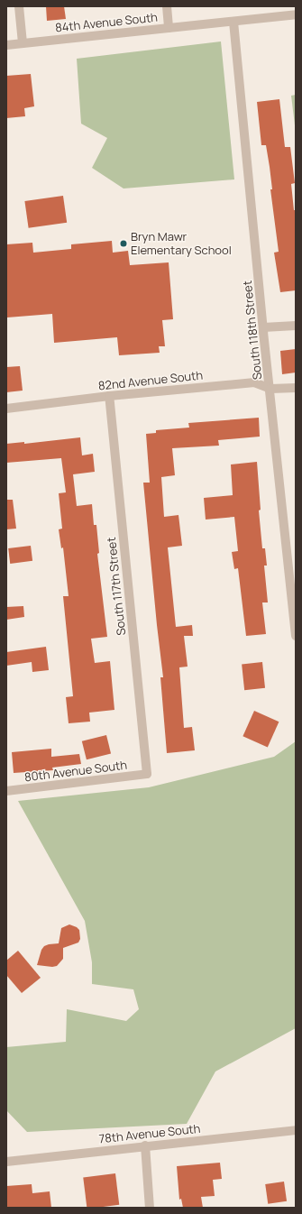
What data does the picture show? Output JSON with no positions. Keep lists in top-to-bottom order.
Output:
{
  "streets": {
    "street": [
      "84th Avenue South",
      "South 118th Street",
      "82nd Avenue South",
      "South 117th Street",
      "80th Avenue South",
      "78th Avenue South"
    ]
  },
  "crossings": [
    ["84th Avenue South", "South 118th Street"],
    ["South 118th Street", "82nd Avenue South"],
    ["82nd Avenue South", "South 117th Street"],
    ["South 117th Street", "80th Avenue South"]
  ],
  "places": ["Bryn Mawr Elementary School"]
}
